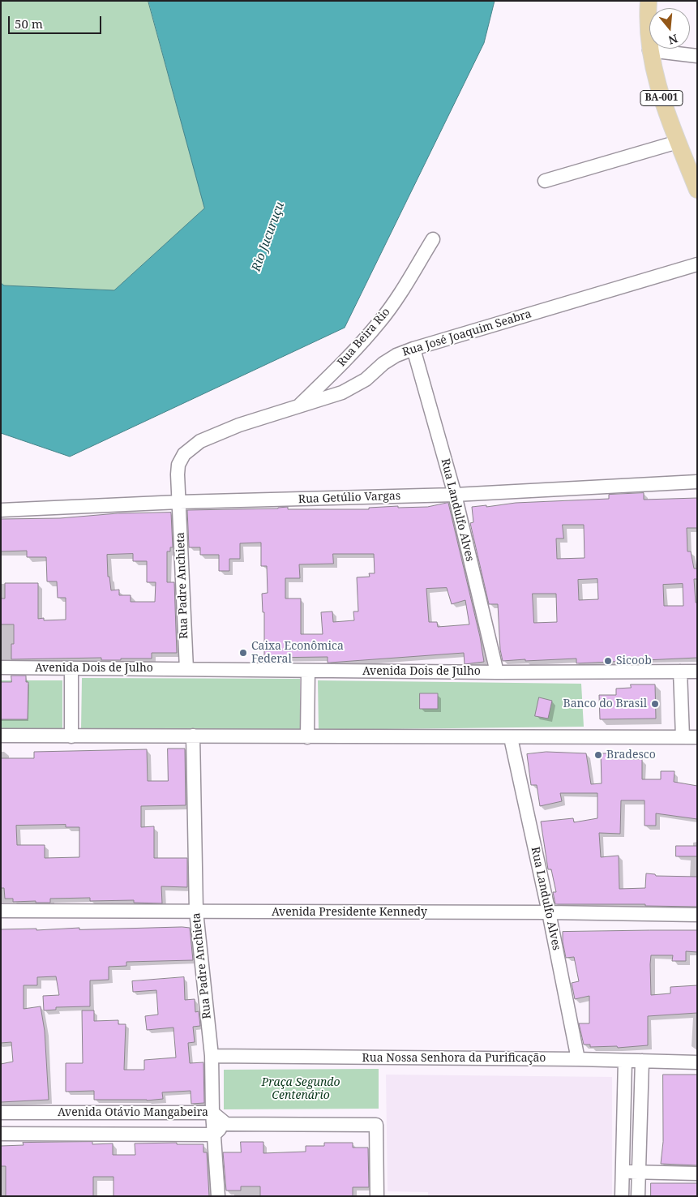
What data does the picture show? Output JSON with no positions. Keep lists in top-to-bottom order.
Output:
{
  "streets": {
    "main road": ["BA-001"],
    "street": [
      "Rua José Joaquim Seabra",
      "Rua Beira Rio",
      "Rua Getúlio Vargas",
      "Rua Landulfo Alves",
      "Rua Padre Anchieta",
      "Avenida Dois de Julho",
      "Avenida Presidente Kennedy",
      "Rua Nossa Senhora da Purificação",
      "Avenida Otávio Mangabeira"
    ]
  },
  "crossings": [
    ["Rua José Joaquim Seabra", "Rua Beira Rio"],
    ["Rua José Joaquim Seabra", "Rua Getúlio Vargas"],
    ["Rua José Joaquim Seabra", "Rua Landulfo Alves"],
    ["Rua José Joaquim Seabra", "Rua Padre Anchieta"],
    ["Rua Getúlio Vargas", "Rua Landulfo Alves"],
    ["Rua Getúlio Vargas", "Rua Padre Anchieta"],
    ["Rua Landulfo Alves", "Avenida Dois de Julho"],
    ["Rua Landulfo Alves", "Avenida Presidente Kennedy"],
    ["Rua Landulfo Alves", "Rua Nossa Senhora da Purificação"],
    ["Rua Padre Anchieta", "Avenida Dois de Julho"],
    ["Rua Padre Anchieta", "Avenida Presidente Kennedy"],
    ["Rua Padre Anchieta", "Rua Nossa Senhora da Purificação"],
    ["Rua Padre Anchieta", "Avenida Otávio Mangabeira"]
  ],
  "water": ["Rio Jucuruçu"],
  "parks": ["Praça Segundo Centenário"],
  "places": [
    "Caixa Econômica Federal",
    "Sicoob",
    "Banco do Brasil",
    "Bradesco"
  ],
  "scale_bar": "50 m",
  "north": "bottom"
}
